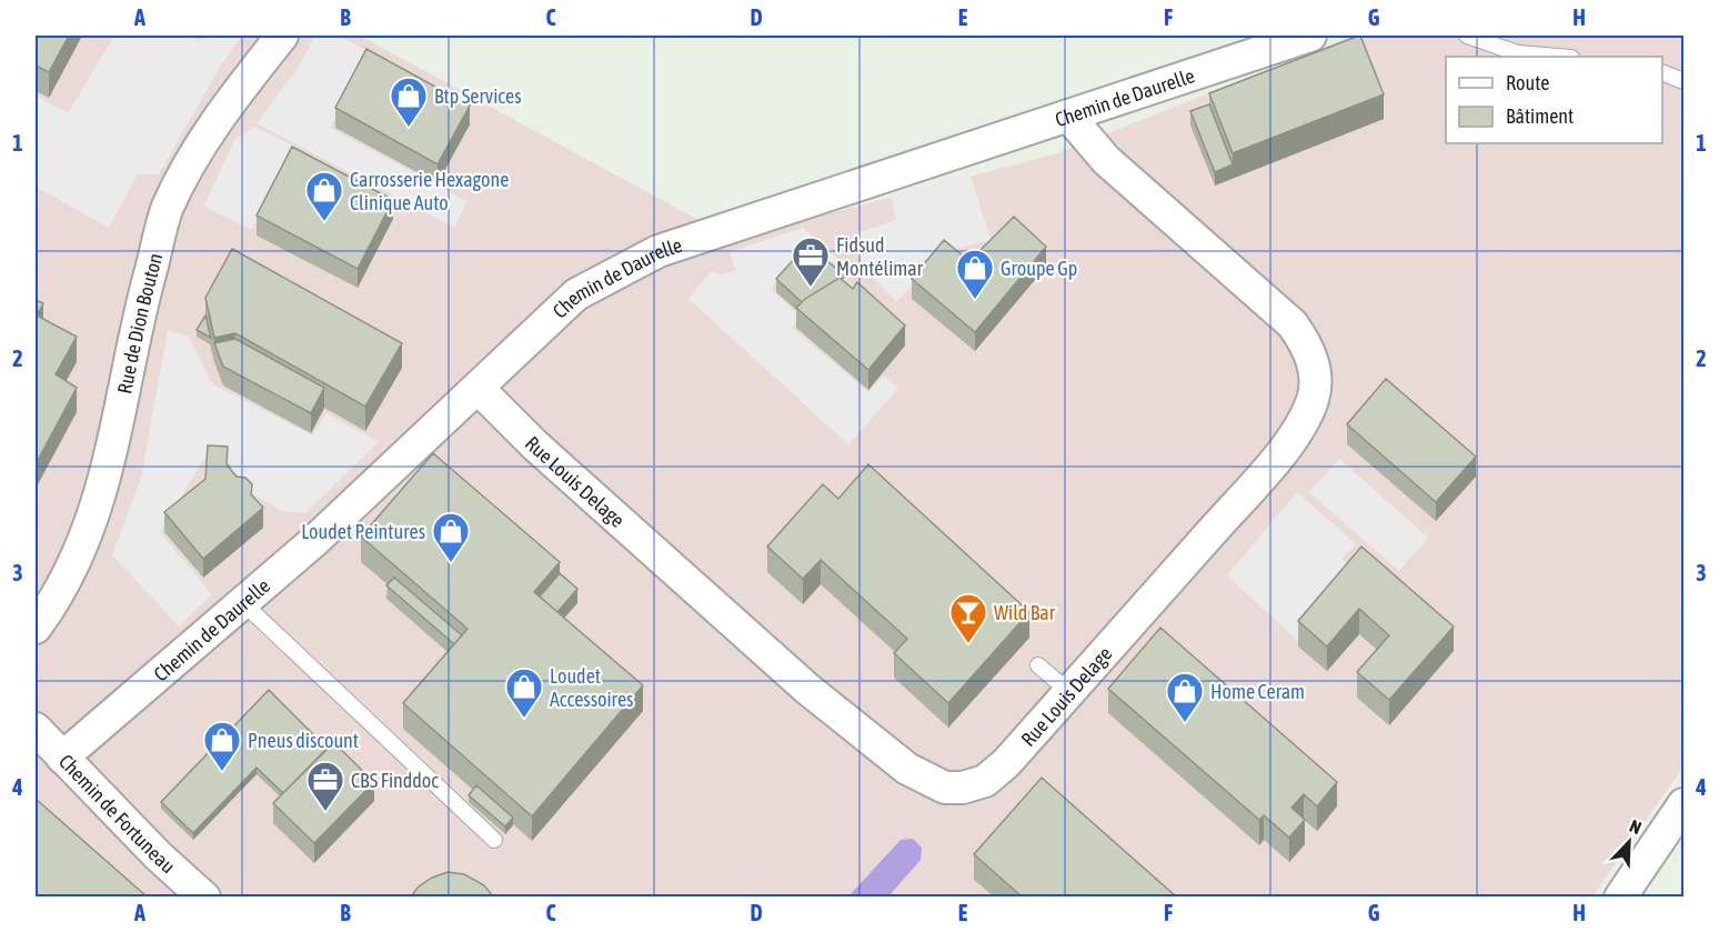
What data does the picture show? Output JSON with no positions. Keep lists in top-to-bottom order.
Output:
{
  "streets": {
    "street": [
      "Chemin de Daurelle",
      "Rue de Dion Bouton",
      "Rue Louis Delage",
      "Chemin de Fortuneau"
    ]
  },
  "crossings": [
    ["Chemin de Daurelle", "Rue Louis Delage"],
    ["Chemin de Daurelle", "Chemin de Fortuneau"]
  ],
  "places": {
    "shop": [
      "Btp Services",
      "Carrosserie Hexagone Clinique Auto",
      "Groupe Gp",
      "Loudet Peintures",
      "Loudet Accessoires",
      "Home Ceram",
      "Pneus discount"
    ],
    "office": ["Fidsud Montélimar", "CBS Finddoc"],
    "bar": ["Wild Bar"]
  },
  "legend": ["Route", "Bâtiment"],
  "north": "top right",
  "grid": {
    "columns": [
      "A",
      "B",
      "C",
      "D",
      "E",
      "F",
      "G",
      "H"
    ],
    "rows": [
      "1",
      "2",
      "3",
      "4"
    ]
  }
}
